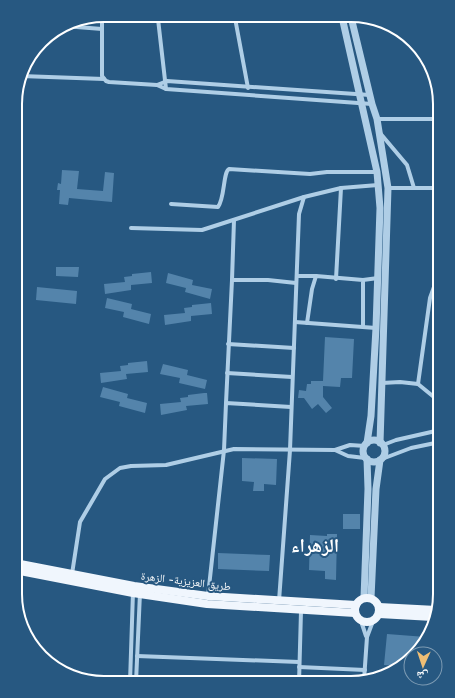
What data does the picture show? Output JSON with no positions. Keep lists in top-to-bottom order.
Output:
{
  "streets": {
    "main road": ["طريق العزيزية- الزهرة"]
  },
  "districts": ["الزهراء"],
  "north": "bottom"
}
